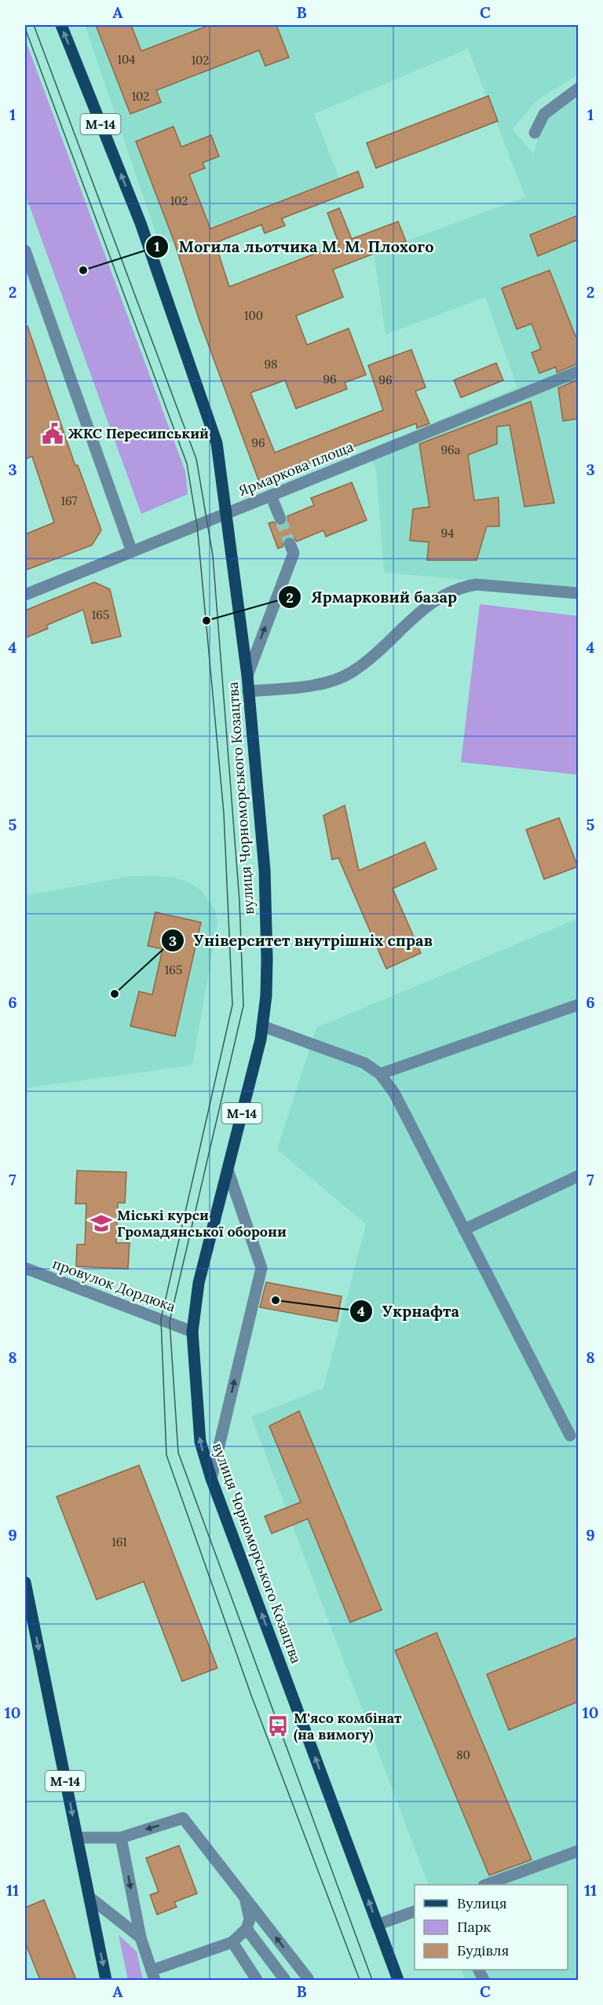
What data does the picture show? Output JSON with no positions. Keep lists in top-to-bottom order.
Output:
{
  "streets": {
    "main road": ["М-14", "вулиця Чорноморського Козацтва"],
    "street": ["Ярмаркова площа", "провулок Дордюка"]
  },
  "crossings": [
    ["Ярмаркова площа", "вулиця Чорноморського Козацтва"],
    ["вулиця Чорноморського Козацтва", "провулок Дордюка"]
  ],
  "one_way": ["вулиця Чорноморського Козацтва"],
  "places": {
    "other": [
      "Могила льотчика М. М. Плохого",
      "Ярмарковий базар",
      "Університет внутрішніх справ",
      "Укрнафта"
    ],
    "public building": ["ЖКС Пересипський"],
    "school or university": ["Міські курси Громадянської оборони"],
    "bus stop": ["М'ясо комбінат (на вимогу)"]
  },
  "house_numbers": [
    "104",
    "102",
    "102",
    "102",
    "100",
    "98",
    "96",
    "96",
    "96",
    "96а",
    "167",
    "94",
    "165",
    "165",
    "161",
    "80"
  ],
  "legend": ["Вулиця", "Парк", "Будівля"],
  "grid": {
    "columns": ["A", "B", "C"],
    "rows": [
      "1",
      "2",
      "3",
      "4",
      "5",
      "6",
      "7",
      "8",
      "9",
      "10",
      "11"
    ]
  }
}
